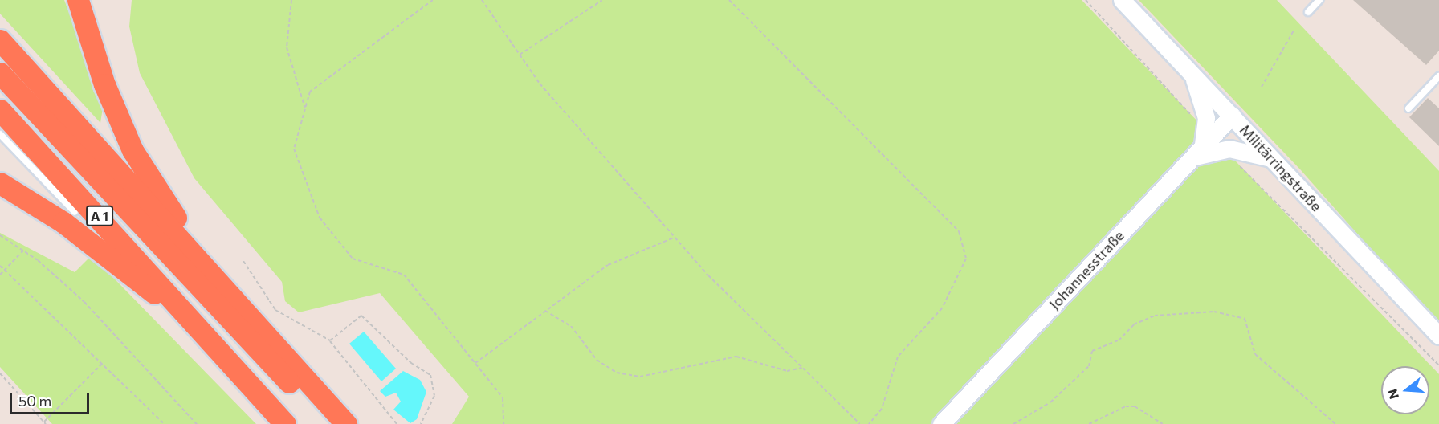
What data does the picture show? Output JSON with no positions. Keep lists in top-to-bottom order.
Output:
{
  "streets": {
    "highway": ["A 1"],
    "main road": ["Militärringstraße", "Johannesstraße"]
  },
  "crossings": [
    ["Militärringstraße", "Johannesstraße"]
  ],
  "scale_bar": "50 m",
  "north": "left"
}
